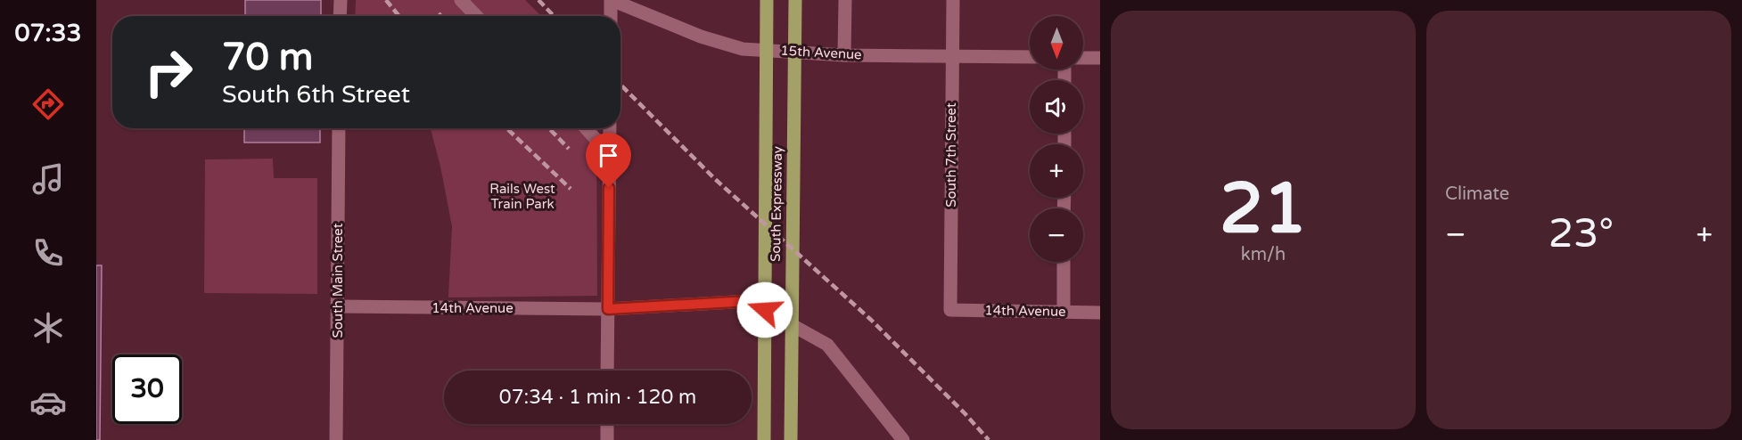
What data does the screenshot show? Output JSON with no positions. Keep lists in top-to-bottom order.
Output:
{
  "streets": {
    "main road": ["South Expressway"],
    "street": [
      "15th Avenue",
      "South 7th Street",
      "South Main Street",
      "14th Avenue"
    ]
  },
  "crossings": [
    ["15th Avenue", "South 7th Street"],
    ["South 7th Street", "14th Avenue"],
    ["South Main Street", "14th Avenue"]
  ],
  "parks": ["Rails West Train Park"],
  "north": "bottom",
  "page": {
    "tabs": "07:33",
    "tile": [
      ["21", "km/h"],
      "Climate"
    ],
    "map_buttons": ["+", "−"],
    "turn": ["70 m", "South 6th Street"],
    "heat": ["−", "23°", "+"],
    "limit": "30",
    "trip": "07:34 · 1 min · 120 m"
  }
}
